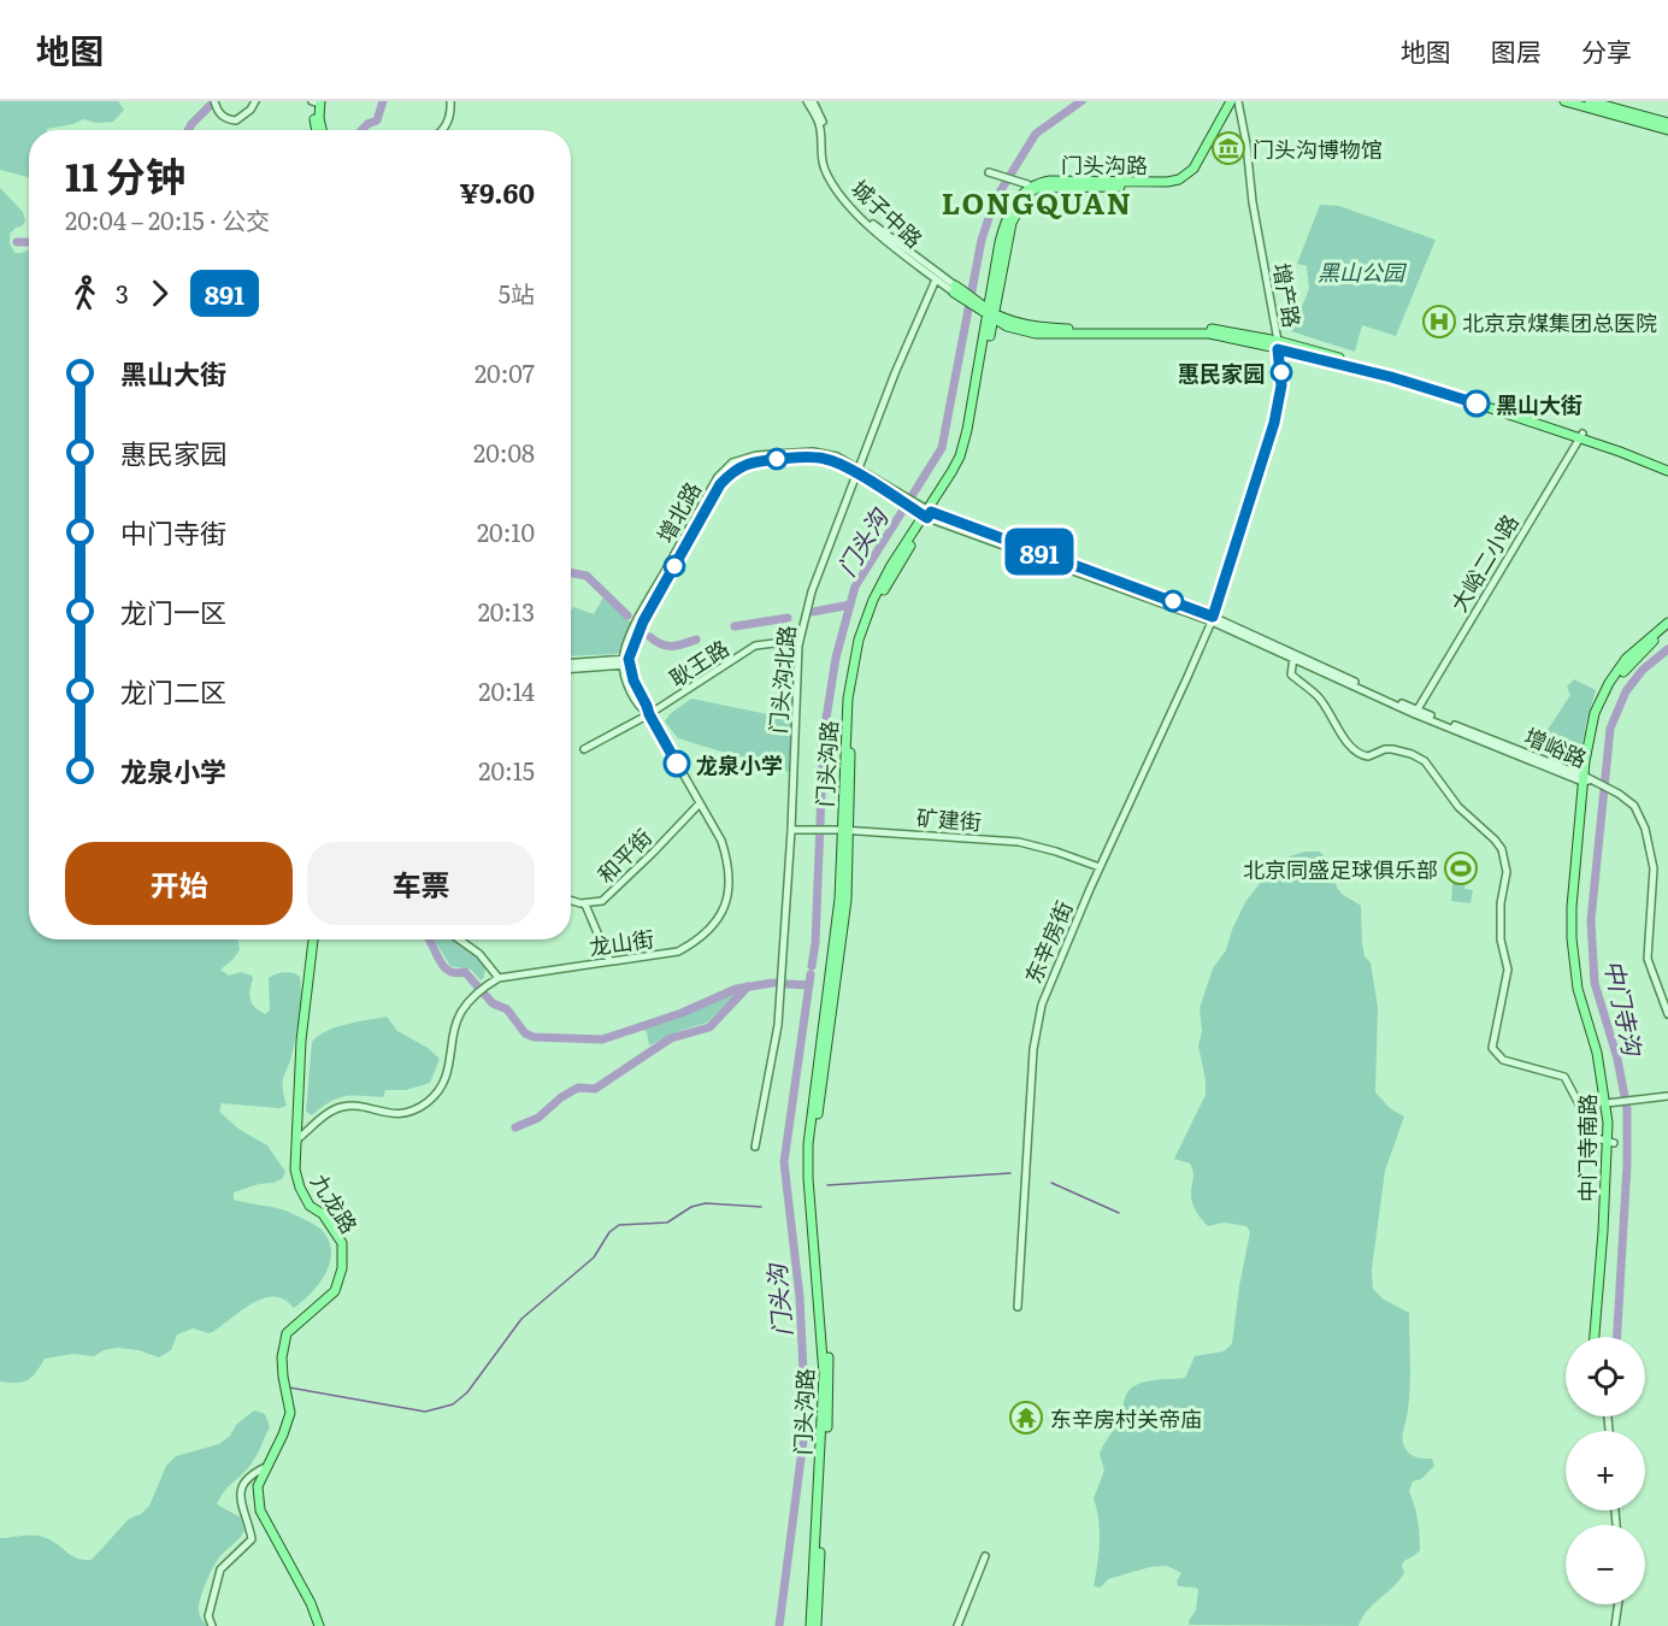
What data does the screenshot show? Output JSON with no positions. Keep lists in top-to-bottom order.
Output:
{
  "streets": {
    "main road": ["门头沟路", "中门寺南路", "九龙路"],
    "street": [
      "城子中路",
      "增产路",
      "增北路",
      "大峪二小路",
      "耿王路",
      "门头沟北路",
      "增峪路",
      "矿建街",
      "和平街",
      "龙山街",
      "东辛房街"
    ]
  },
  "crossings": [
    ["门头沟路", "增产路"],
    ["门头沟路", "增北路"],
    ["门头沟路", "增峪路"],
    ["门头沟路", "矿建街"],
    ["城子中路", "门头沟北路"],
    ["增产路", "增峪路"],
    ["增产路", "东辛房街"],
    ["增北路", "门头沟北路"],
    ["增北路", "增峪路"],
    ["增北路", "龙山街"],
    ["大峪二小路", "增峪路"],
    ["耿王路", "门头沟北路"],
    ["耿王路", "龙山街"],
    ["门头沟北路", "矿建街"],
    ["增峪路", "东辛房街"],
    ["增峪路", "中门寺南路"],
    ["矿建街", "东辛房街"],
    ["和平街", "龙山街"],
    ["龙山街", "九龙路"]
  ],
  "districts": ["LONGQUAN"],
  "water": ["门头沟", "中门寺沟"],
  "parks": ["黑山公园"],
  "places": {
    "museum": ["门头沟博物馆"],
    "hospital": ["北京京煤集团总医院"],
    "other": ["惠民家园", "黑山大街", "龙泉小学"],
    "sports": ["北京同盛足球俱乐部"],
    "temple": ["东辛房村关帝庙"]
  },
  "lines": ["bus line 891"],
  "page": {
    "header": "地图",
    "nav": ["地图", "图层", "分享"],
    "on_map": "891",
    "heading": ["11 分钟", "20:04 – 20:15 · 公交", "¥9.60"],
    "legs": ["3", "891", "5站"],
    "list": [
      {
        "name": "黑山大街",
        "value": "20:07"
      },
      {
        "name": "惠民家园",
        "value": "20:08"
      },
      {
        "name": "中门寺街",
        "value": "20:10"
      },
      {
        "name": "龙门一区",
        "value": "20:13"
      },
      {
        "name": "龙门二区",
        "value": "20:14"
      },
      {
        "name": "龙泉小学",
        "value": "20:15"
      }
    ],
    "buttons": ["开始", "车票"],
    "map_buttons": ["+", "−"]
  }
}
